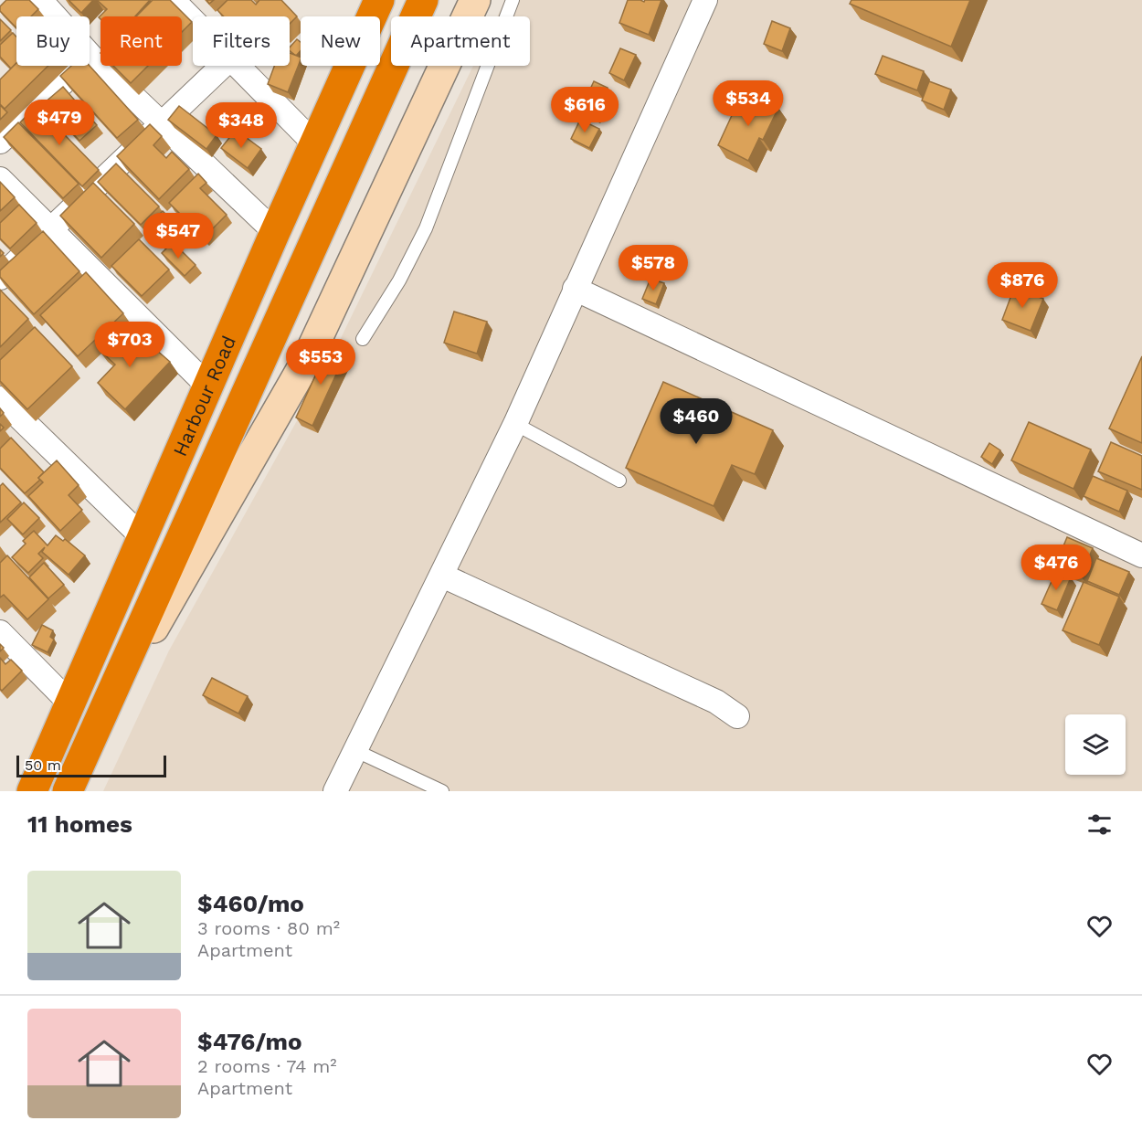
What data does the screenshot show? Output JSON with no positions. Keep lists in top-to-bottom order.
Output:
{
  "streets": {
    "highway": ["Harbour Road"]
  },
  "scale_bar": "50 m",
  "page": {
    "chip": [
      "Buy",
      "Rent",
      "Filters",
      "New",
      "Apartment"
    ],
    "price": [
      "$534",
      "$616",
      "$479",
      "$348",
      "$547",
      "$578",
      "$876",
      "$703",
      "$553",
      "$460",
      "$476"
    ],
    "scale": "50 m",
    "heading": "11 homes",
    "list": [
      {
        "name": "$460/mo",
        "note": "3 rooms · 80 m² · Apartment"
      },
      {
        "name": "$476/mo",
        "note": "2 rooms · 74 m² · Apartment"
      }
    ]
  }
}
